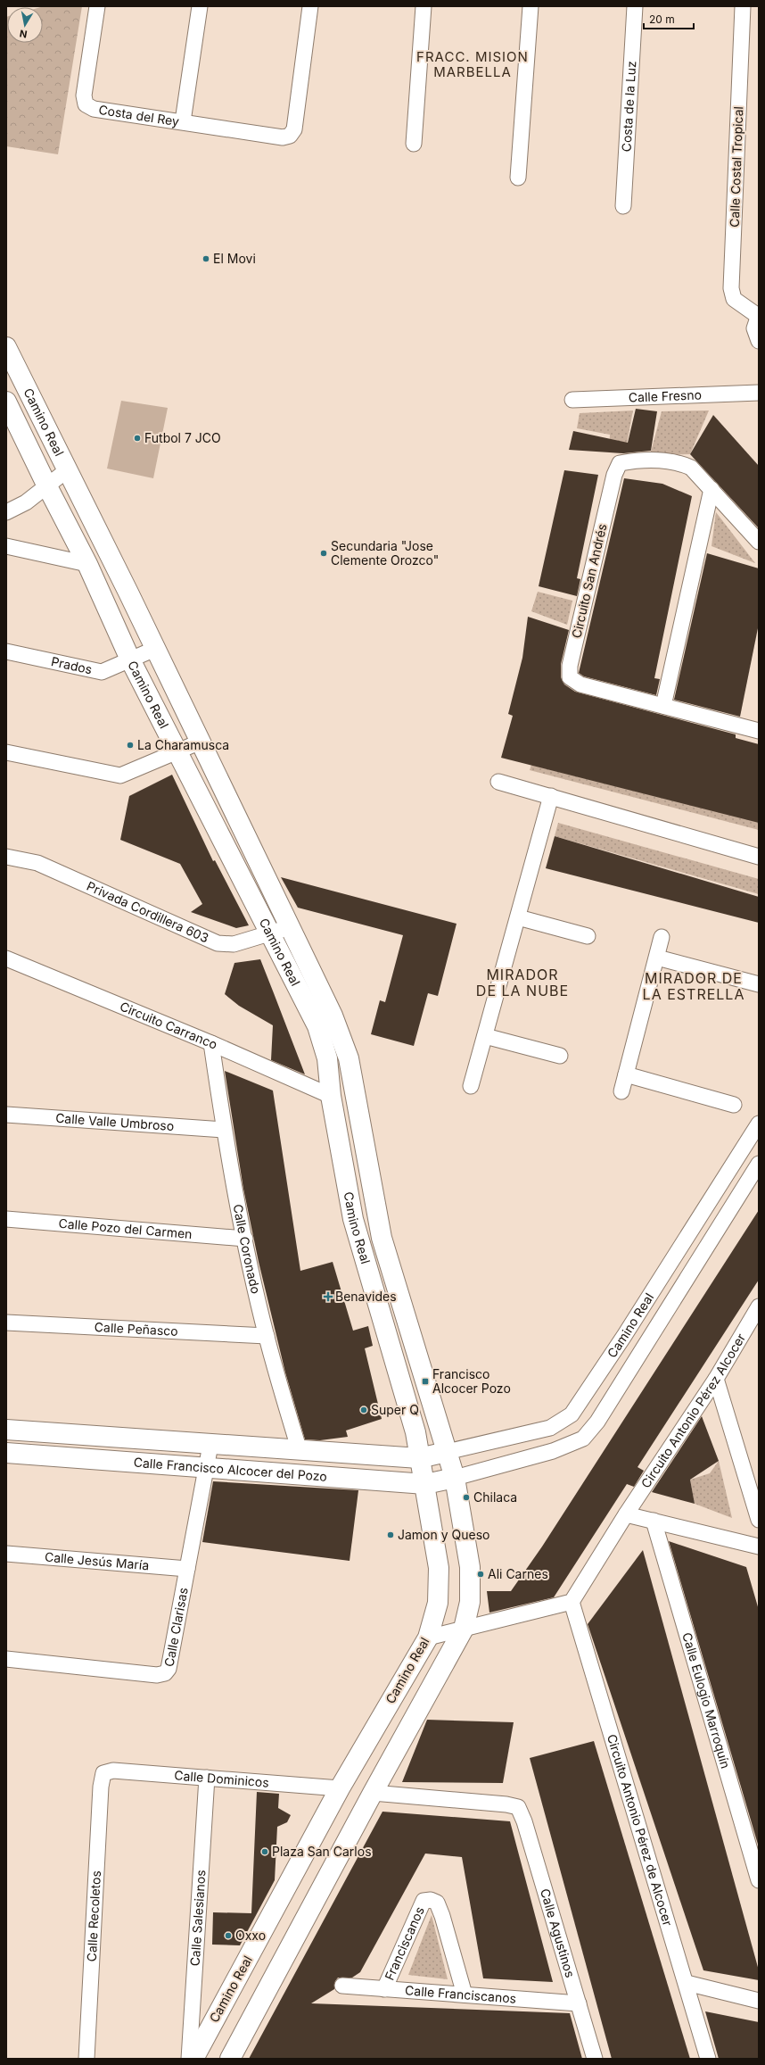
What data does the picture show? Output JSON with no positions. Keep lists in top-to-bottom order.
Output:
{
  "streets": {
    "street": [
      "Costa de la Luz",
      "Costa del Rey",
      "Calle Costal Tropical",
      "Calle Fresno",
      "Camino Real",
      "Circuito San Andrés",
      "Prados",
      "Privada Cordillera 603",
      "Circuito Carranco",
      "Calle Valle Umbroso",
      "Calle Pozo del Carmen",
      "Calle Coronado",
      "Calle Peñasco",
      "Circuito Antonio Pérez Alcocer",
      "Calle Francisco Alcocer del Pozo",
      "Calle Jesús María",
      "Calle Clarisas",
      "Calle Eulogio Marroquín",
      "Calle Dominicos",
      "Circuito Antonio Pérez de Alcocer",
      "Calle Recoletos",
      "Calle Salesianos",
      "Calle Agustinos",
      "Franciscanos",
      "Calle Franciscanos"
    ]
  },
  "crossings": [
    ["Camino Real", "Prados"],
    ["Camino Real", "Privada Cordillera 603"],
    ["Camino Real", "Circuito Carranco"],
    ["Camino Real", "Calle Francisco Alcocer del Pozo"],
    ["Camino Real", "Calle Dominicos"],
    ["Camino Real", "Calle Agustinos"],
    ["Circuito Carranco", "Calle Coronado"],
    ["Calle Valle Umbroso", "Calle Coronado"],
    ["Calle Pozo del Carmen", "Calle Coronado"],
    ["Calle Coronado", "Calle Peñasco"],
    ["Calle Coronado", "Calle Francisco Alcocer del Pozo"],
    ["Calle Francisco Alcocer del Pozo", "Calle Clarisas"],
    ["Calle Jesús María", "Calle Clarisas"],
    ["Calle Dominicos", "Calle Recoletos"],
    ["Calle Dominicos", "Calle Salesianos"],
    ["Calle Agustinos", "Calle Franciscanos"],
    ["Franciscanos", "Calle Franciscanos"]
  ],
  "districts": ["FRACC. MISION MARBELLA", "MIRADOR DE LA NUBE", "MIRADOR DE LA ESTRELLA"],
  "places": {
    "other": [
      "El Movi",
      "Futbol 7 JCO",
      "Secundaria \"Jose Clemente Orozco\"",
      "La Charamusca",
      "Super Q",
      "Chilaca",
      "Jamon y Queso",
      "Ali Carnes",
      "Plaza San Carlos",
      "Oxxo"
    ],
    "health": ["Benavides"],
    "transit": ["Francisco Alcocer Pozo"]
  },
  "scale_bar": "20 m",
  "north": "bottom"
}
